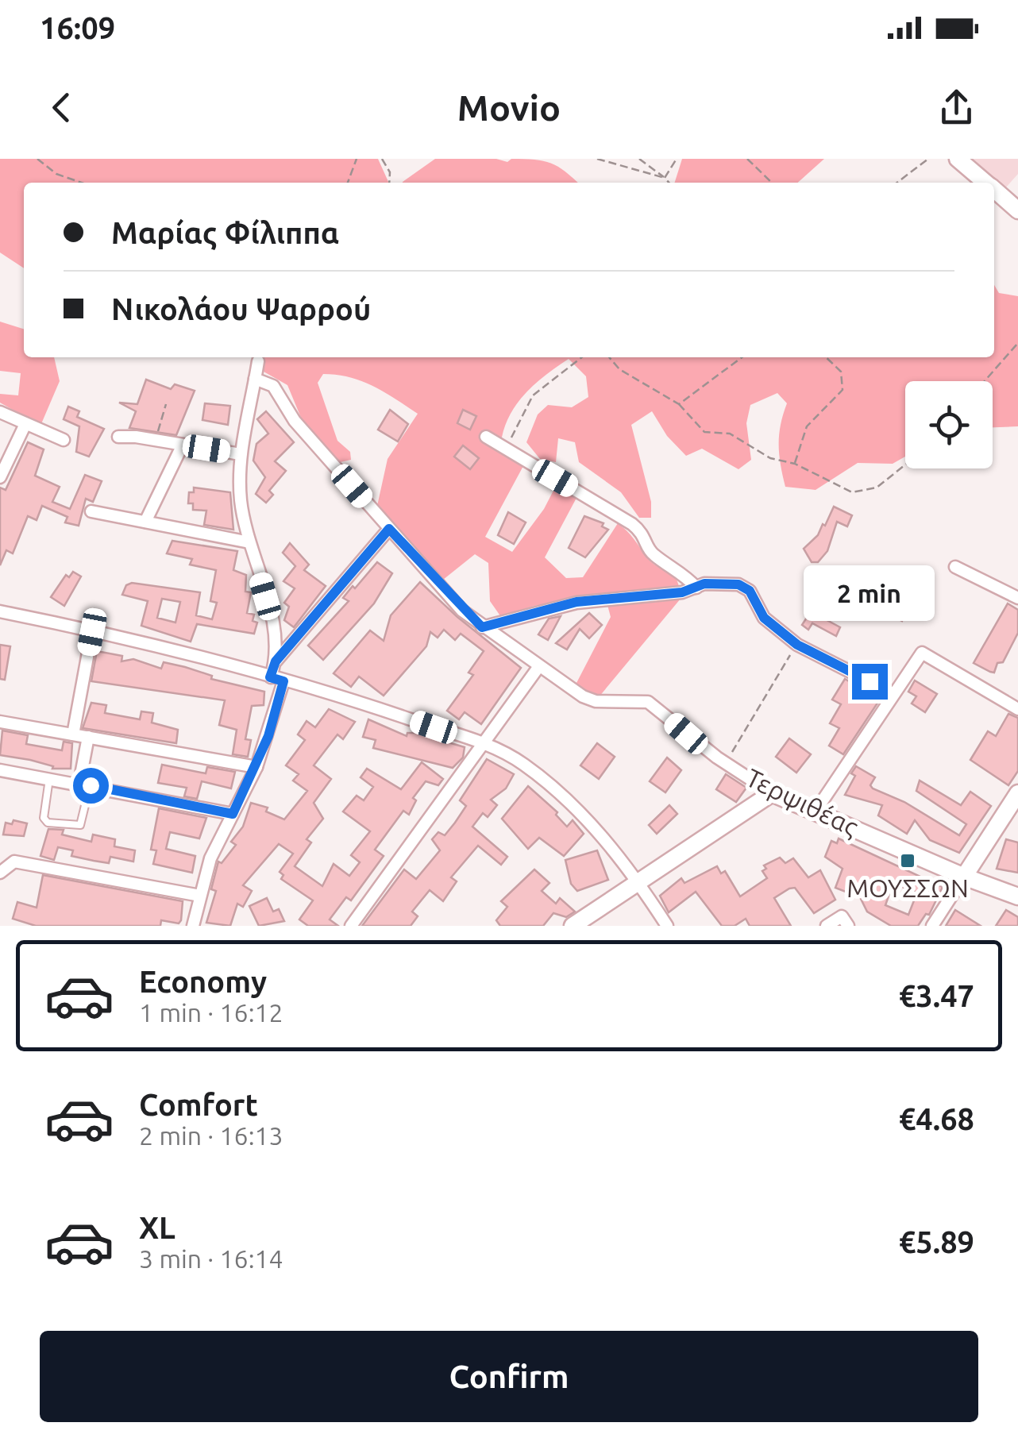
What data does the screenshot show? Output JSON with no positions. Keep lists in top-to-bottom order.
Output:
{
  "streets": {
    "street": ["Τερψιθέας"]
  },
  "places": {
    "transit": ["ΜΟΥΣΣΩΝ"]
  },
  "page": {
    "status": "16:09",
    "header": "Movio",
    "banner": ["Μαρίας Φίλιππα", "Νικολάου Ψαρρού"],
    "bubble": "2 min",
    "list": [
      {
        "name": "Economy",
        "note": "1 min · 16:12",
        "value": "€3.47"
      },
      {
        "name": "Comfort",
        "note": "2 min · 16:13",
        "value": "€4.68"
      },
      {
        "name": "XL",
        "note": "3 min · 16:14",
        "value": "€5.89"
      }
    ],
    "buttons": "Confirm"
  }
}
